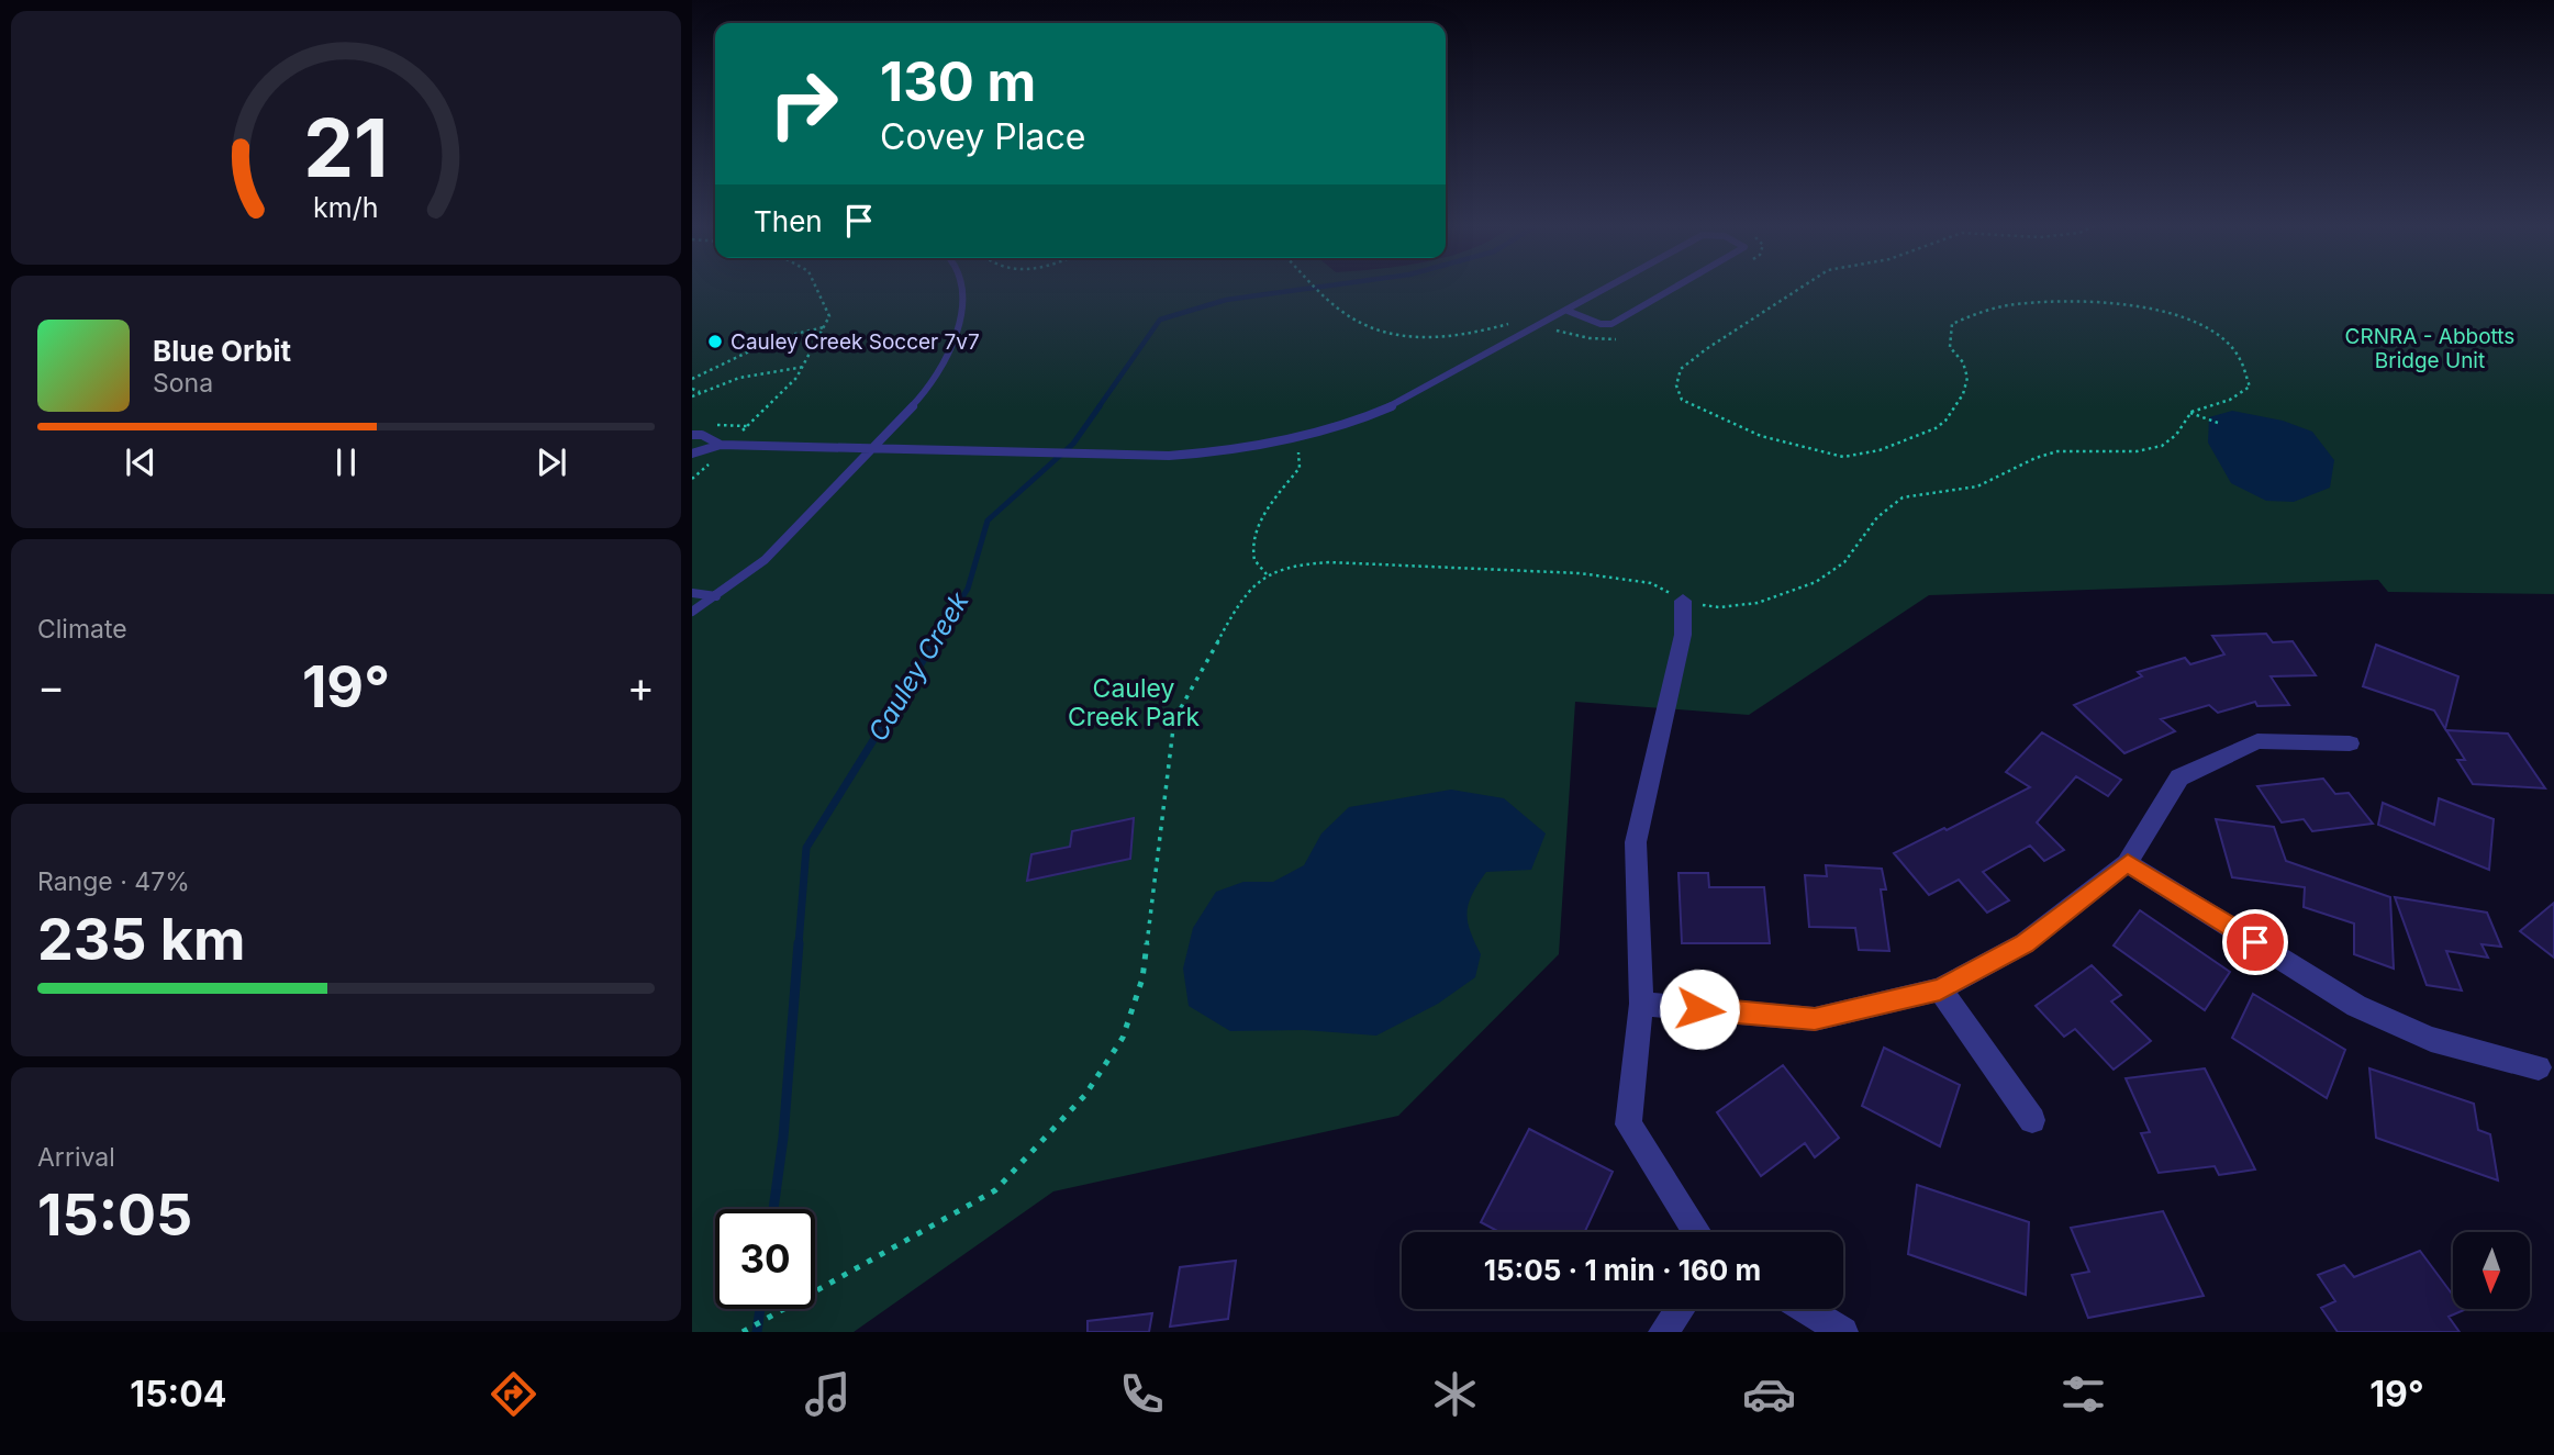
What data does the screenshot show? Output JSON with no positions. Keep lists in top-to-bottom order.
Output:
{
  "water": ["Cauley Creek"],
  "parks": ["CRNRA - Abbotts Bridge Unit", "Cauley Creek Park"],
  "places": ["Cauley Creek Soccer 7v7"],
  "north": "bottom",
  "page": {
    "turn": ["130 m", "Covey Place"],
    "then": "Then",
    "song": ["Blue Orbit", "Sona"],
    "tile": [
      "Climate",
      ["Range · 47%", "235 km"],
      ["Arrival", "15:05"]
    ],
    "heat": ["−", "19°", "+"],
    "limit": "30",
    "trip": "15:05 · 1 min · 160 m",
    "tabs": ["15:04", "19°"],
    "gauge": ["21", "km/h"]
  }
}
